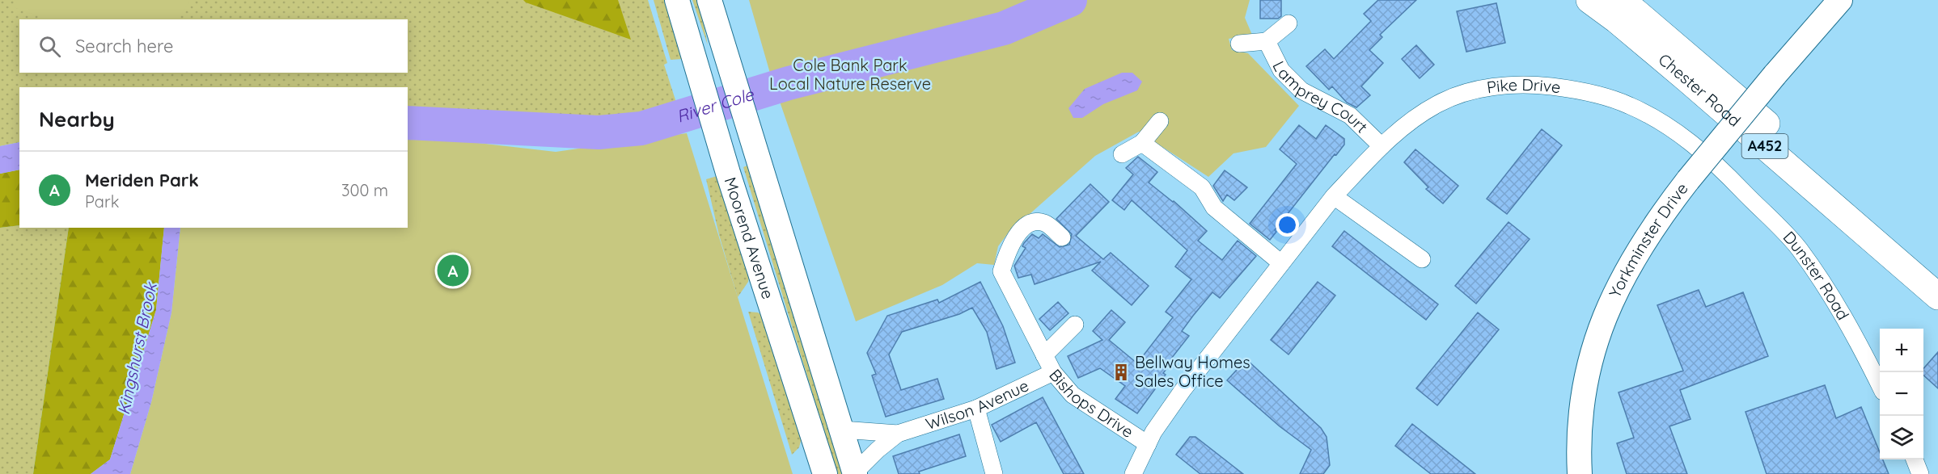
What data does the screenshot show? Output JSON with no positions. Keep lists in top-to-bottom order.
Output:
{
  "streets": {
    "highway": ["Chester Road", "A452"],
    "street": [
      "Pike Drive",
      "Lamprey Court",
      "Moorend Avenue",
      "Yorkminster Drive",
      "Dunster Road",
      "Bishops Drive",
      "Wilson Avenue"
    ]
  },
  "crossings": [
    ["Pike Drive", "Lamprey Court"],
    ["Pike Drive", "Dunster Road"],
    ["Pike Drive", "Bishops Drive"],
    ["Moorend Avenue", "Wilson Avenue"],
    ["Bishops Drive", "Wilson Avenue"]
  ],
  "water": ["River Cole", "Kingshurst Brook"],
  "parks": ["Cole Bank Park Local Nature Reserve"],
  "places": {
    "building": ["Bellway Homes Sales Office"]
  },
  "page": {
    "search": "Search here",
    "heading": "Nearby",
    "list": [
      {
        "mark": "A",
        "name": "Meriden Park",
        "note": "Park",
        "value": "300 m"
      }
    ],
    "pins": "A",
    "map_buttons": ["+", "−"]
  }
}
